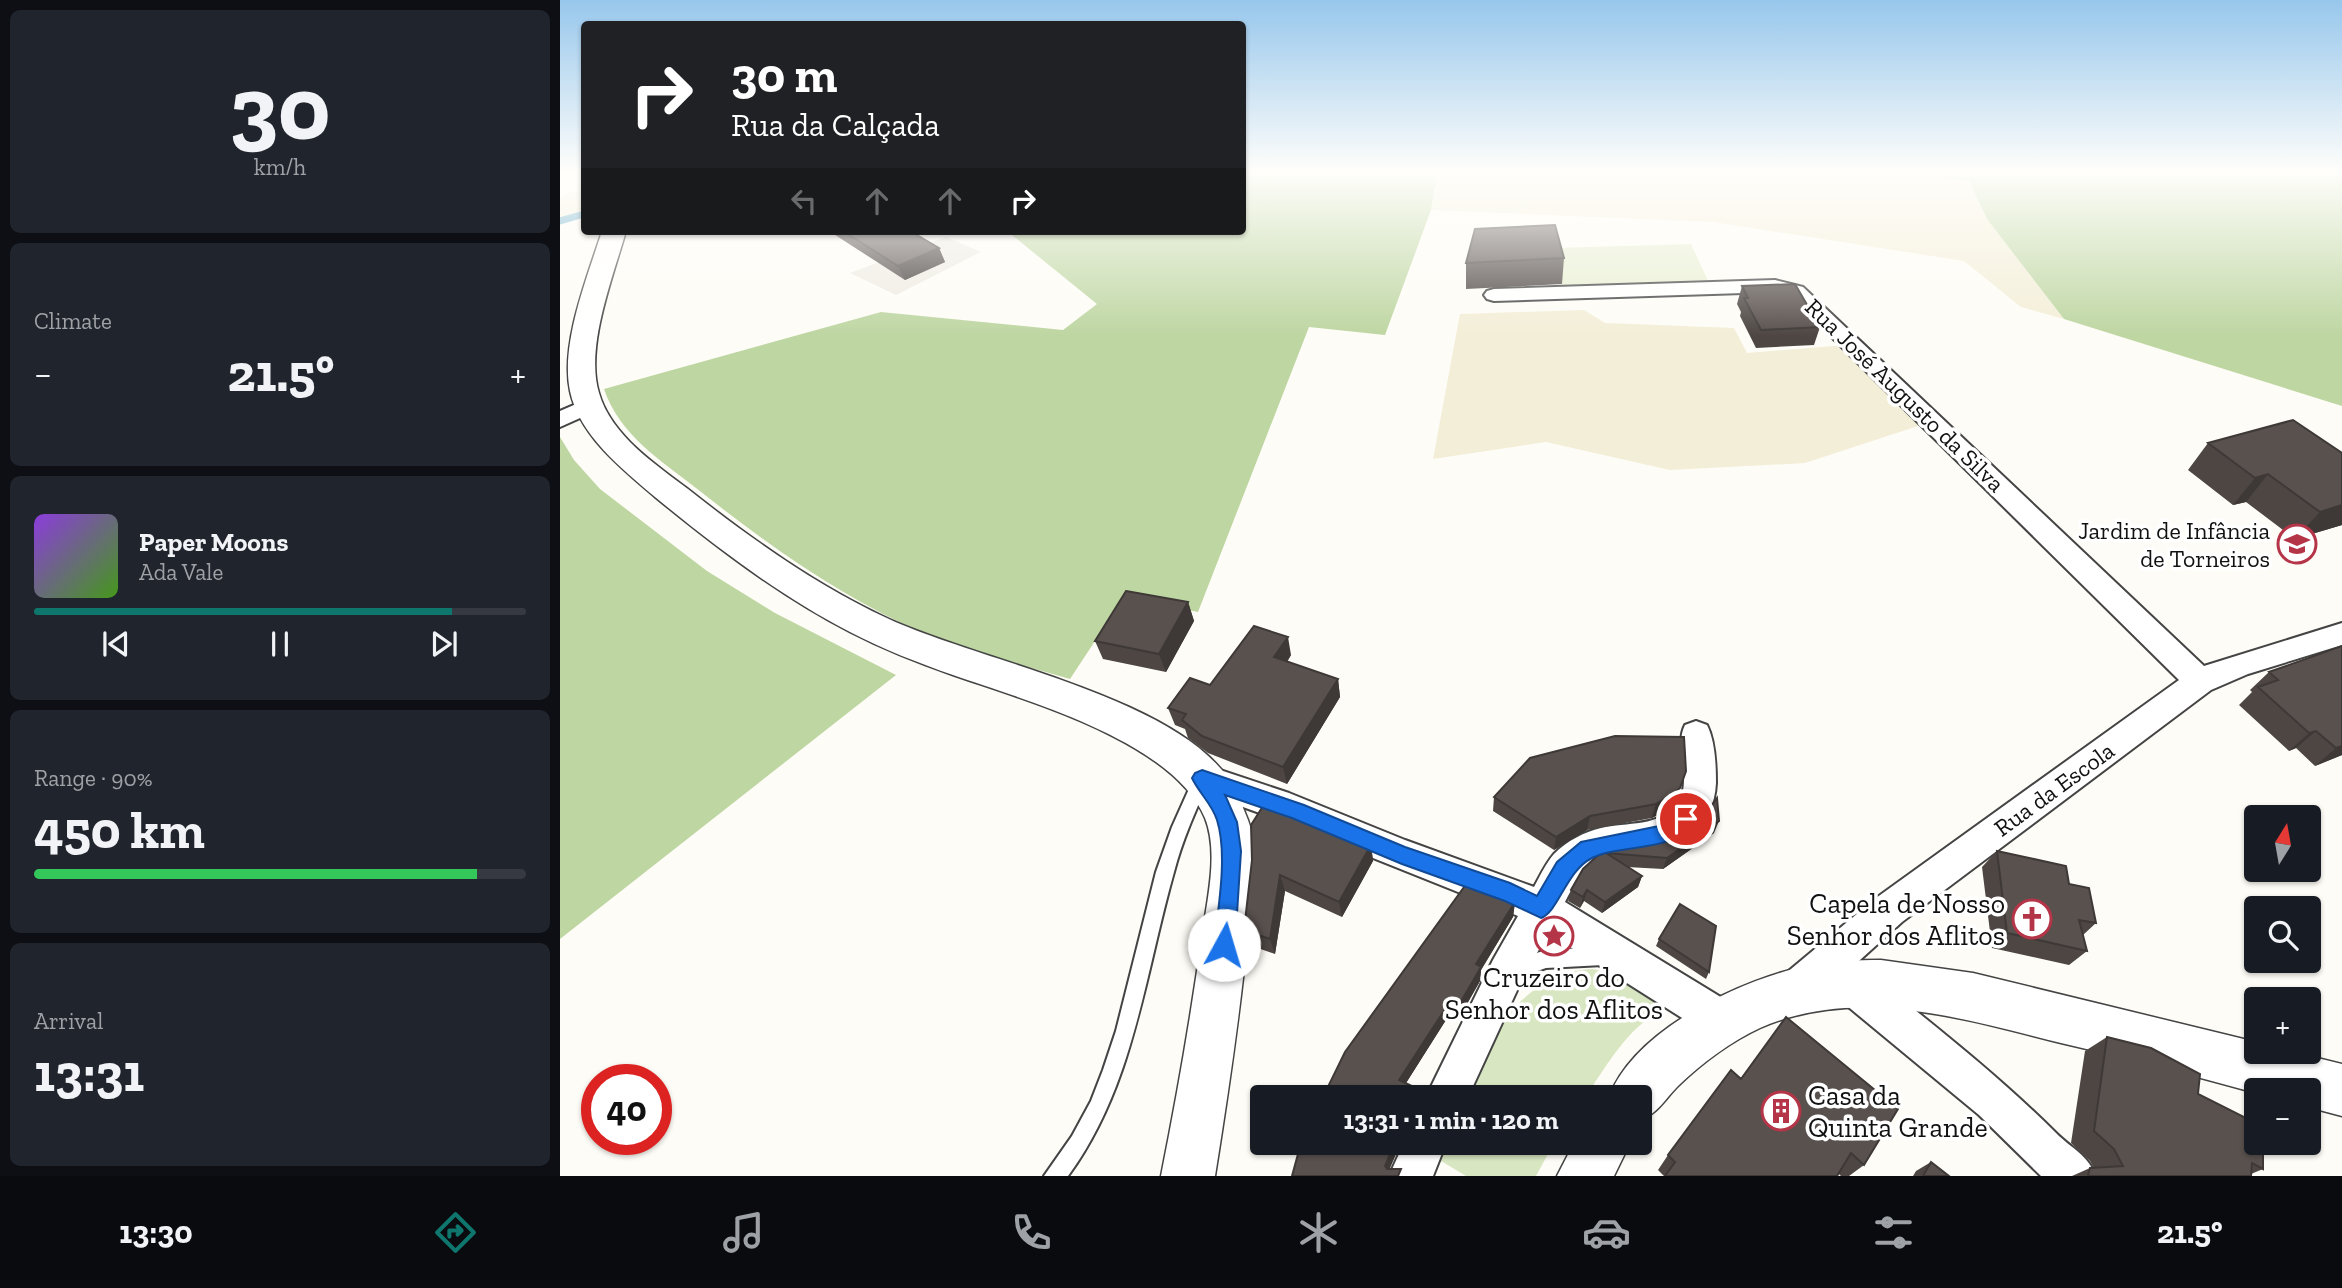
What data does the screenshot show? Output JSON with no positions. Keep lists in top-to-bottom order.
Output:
{
  "streets": {
    "street": ["Rua José Augusto da Silva", "Rua da Escola"]
  },
  "crossings": [
    ["Rua José Augusto da Silva", "Rua da Escola"]
  ],
  "places": {
    "school or university": ["Jardim de Infância de Torneiros"],
    "church": ["Capela de Nosso Senhor dos Aflitos"],
    "place": ["Cruzeiro do Senhor dos Aflitos"],
    "building": ["Casa da Quinta Grande"]
  },
  "north": "top",
  "page": {
    "tile": [
      ["30", "km/h"],
      "Climate",
      ["Range · 90%", "450 km"],
      ["Arrival", "13:31"]
    ],
    "turn": ["30 m", "Rua da Calçada"],
    "heat": ["−", "21.5°", "+"],
    "song": ["Paper Moons", "Ada Vale"],
    "map_buttons": ["+", "−"],
    "limit": "40",
    "trip": "13:31 · 1 min · 120 m",
    "tabs": ["13:30", "21.5°"]
  }
}
